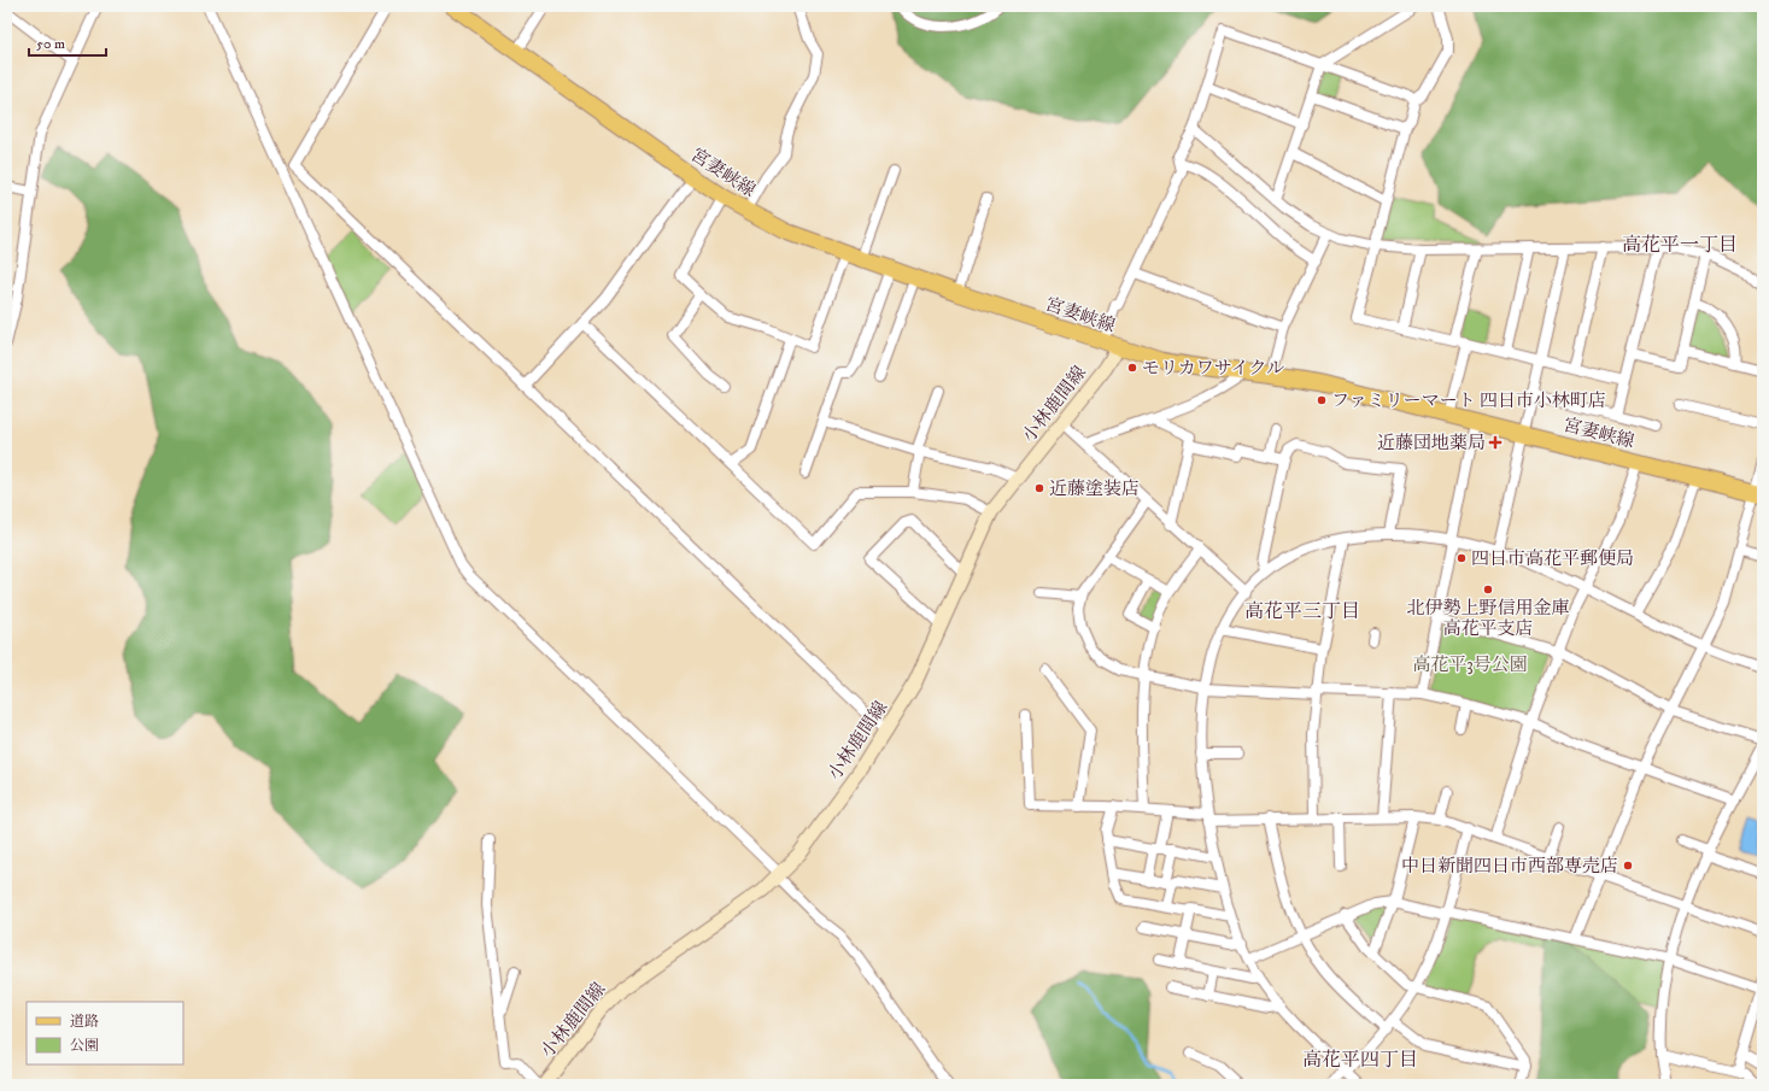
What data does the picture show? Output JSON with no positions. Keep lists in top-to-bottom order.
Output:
{
  "streets": {
    "main road": ["宮妻峡線", "小林鹿間線"]
  },
  "crossings": [
    ["宮妻峡線", "小林鹿間線"]
  ],
  "districts": ["高花平一丁目", "高花平三丁目", "高花平四丁目"],
  "parks": ["高花平3号公園"],
  "places": {
    "other": [
      "モリカワサイクル",
      "ファミリーマート 四日市小林町店",
      "近藤塗装店",
      "四日市高花平郵便局",
      "北伊勢上野信用金庫 高花平支店",
      "中日新聞四日市西部専売店"
    ],
    "health": ["近藤団地薬局"]
  },
  "legend": ["道路", "公園"],
  "scale_bar": "50 m"
}
